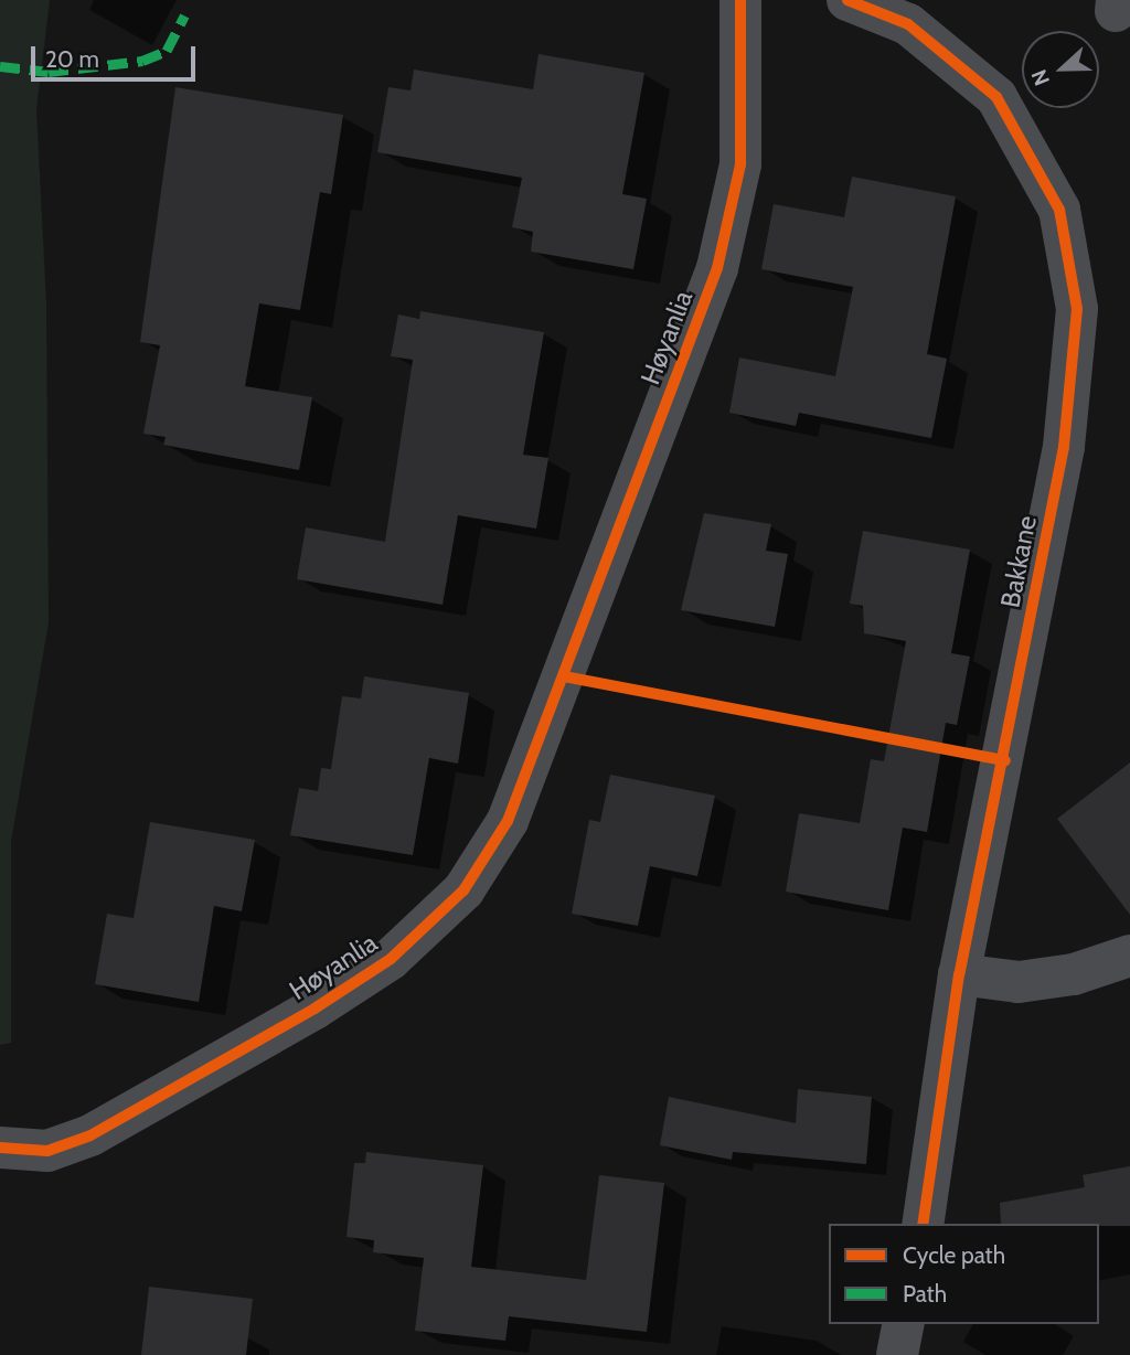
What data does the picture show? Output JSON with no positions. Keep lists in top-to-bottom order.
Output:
{
  "streets": {
    "street": ["Høyanlia", "Bakkane"]
  },
  "legend": ["Cycle path", "Path"],
  "scale_bar": "20 m",
  "north": "left"
}
